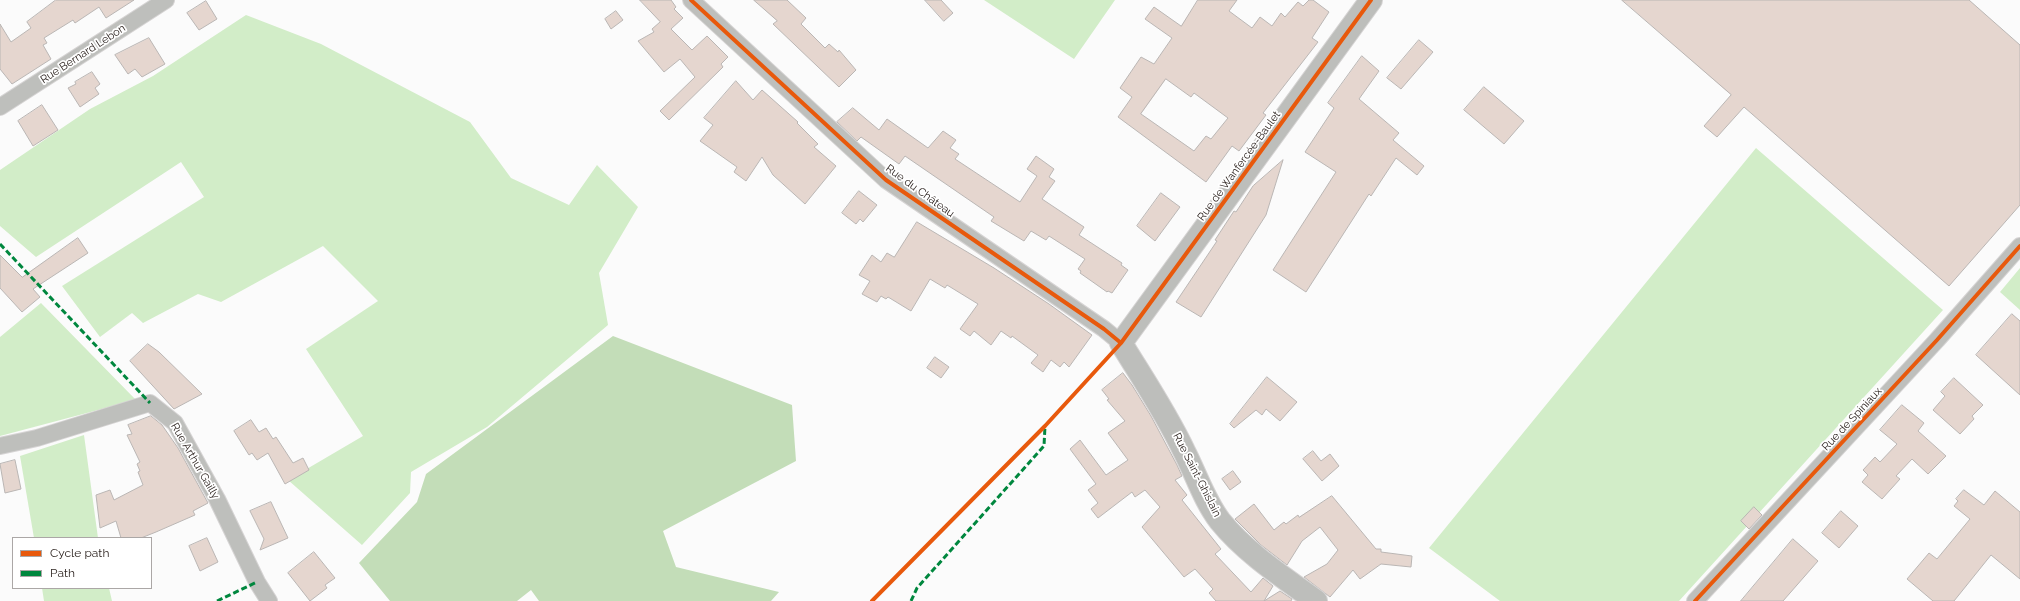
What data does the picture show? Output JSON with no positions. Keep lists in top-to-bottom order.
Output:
{
  "streets": {
    "main road": ["Rue de Wanfercée-Baulet", "Rue Saint-Ghislain"],
    "street": [
      "Rue Bernard Lebon",
      "Rue du Château",
      "Rue de Spiniaux",
      "Rue Arthur Gailly"
    ]
  },
  "crossings": [
    ["Rue de Wanfercée-Baulet", "Rue du Château"],
    ["Rue de Wanfercée-Baulet", "Rue Saint-Ghislain"],
    ["Rue du Château", "Rue Saint-Ghislain"]
  ],
  "legend": ["Cycle path", "Path"]
}
